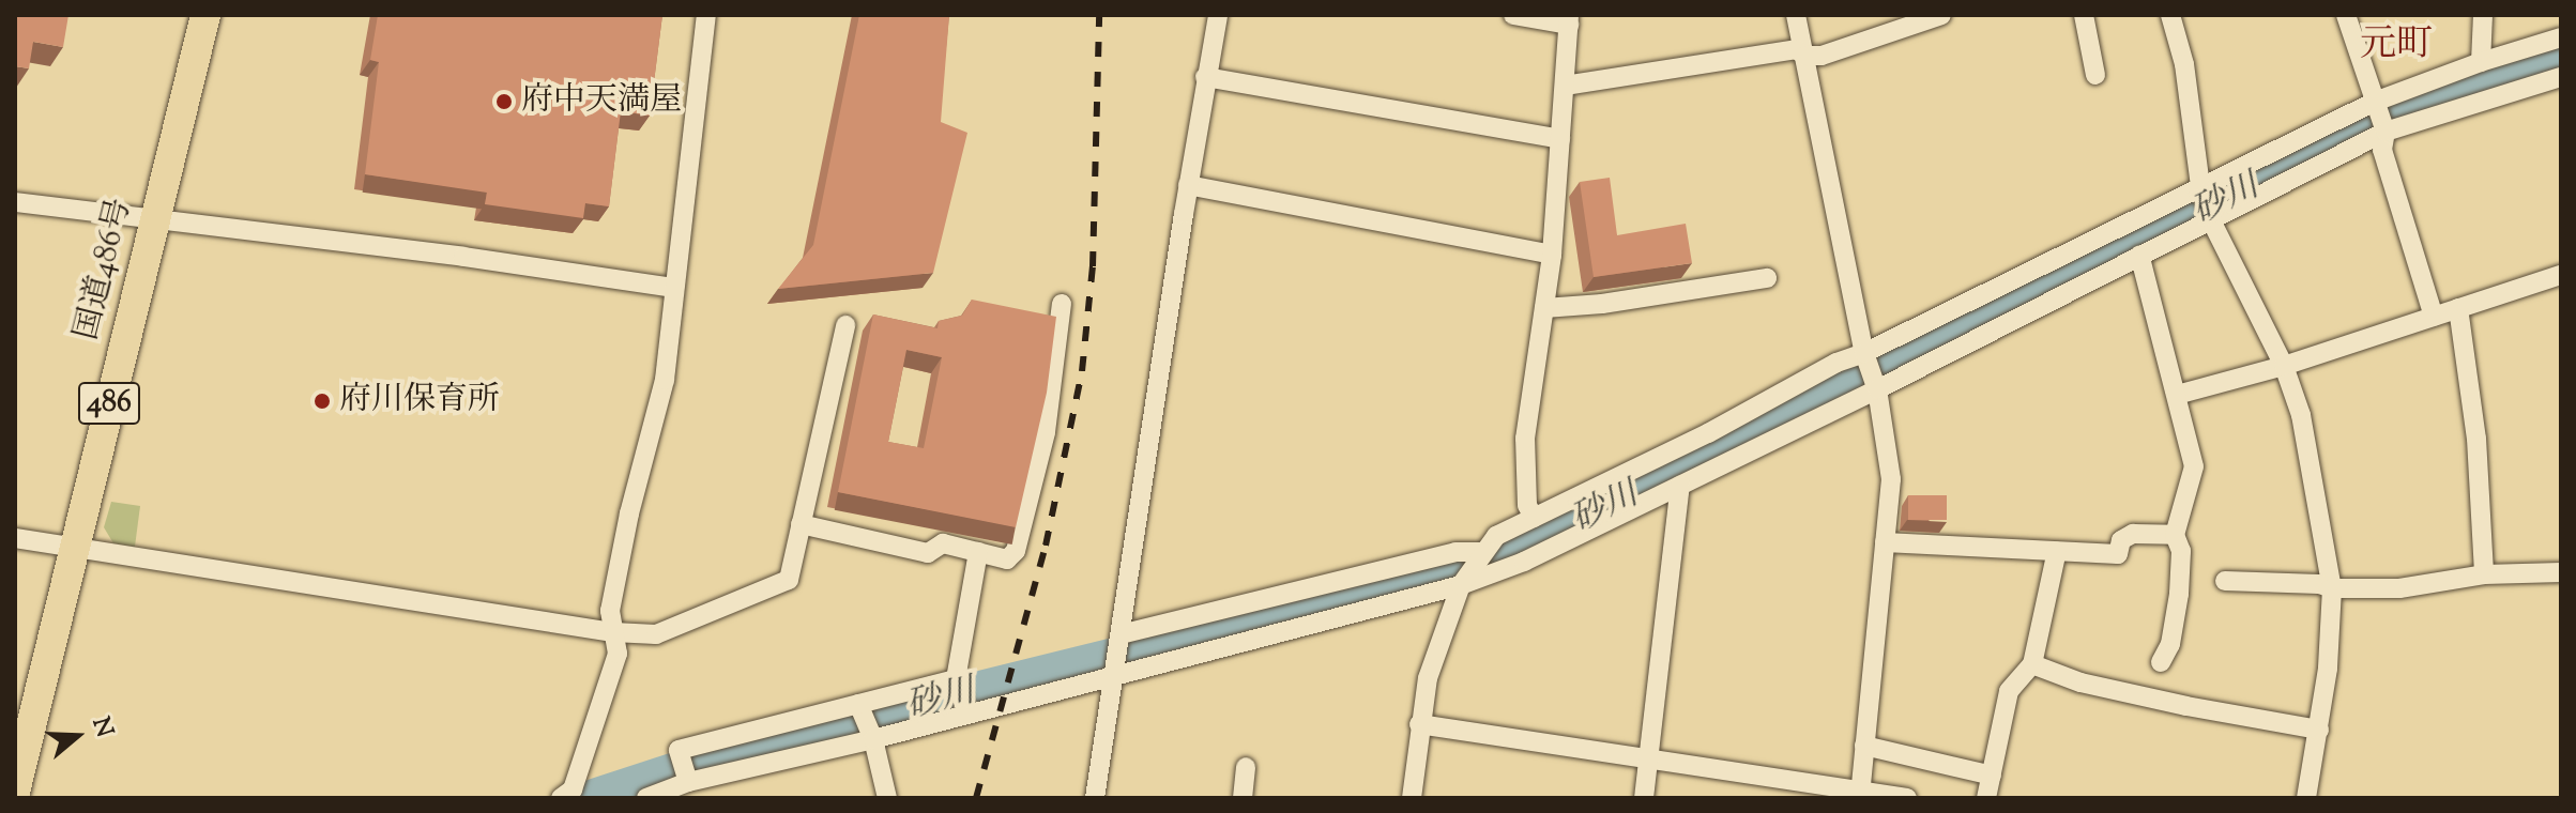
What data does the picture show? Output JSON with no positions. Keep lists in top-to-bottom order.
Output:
{
  "streets": {
    "highway": ["国道486号", "486"]
  },
  "districts": ["元町"],
  "water": ["砂川"],
  "places": ["府中天満屋", "府川保育所"],
  "north": "right"
}
